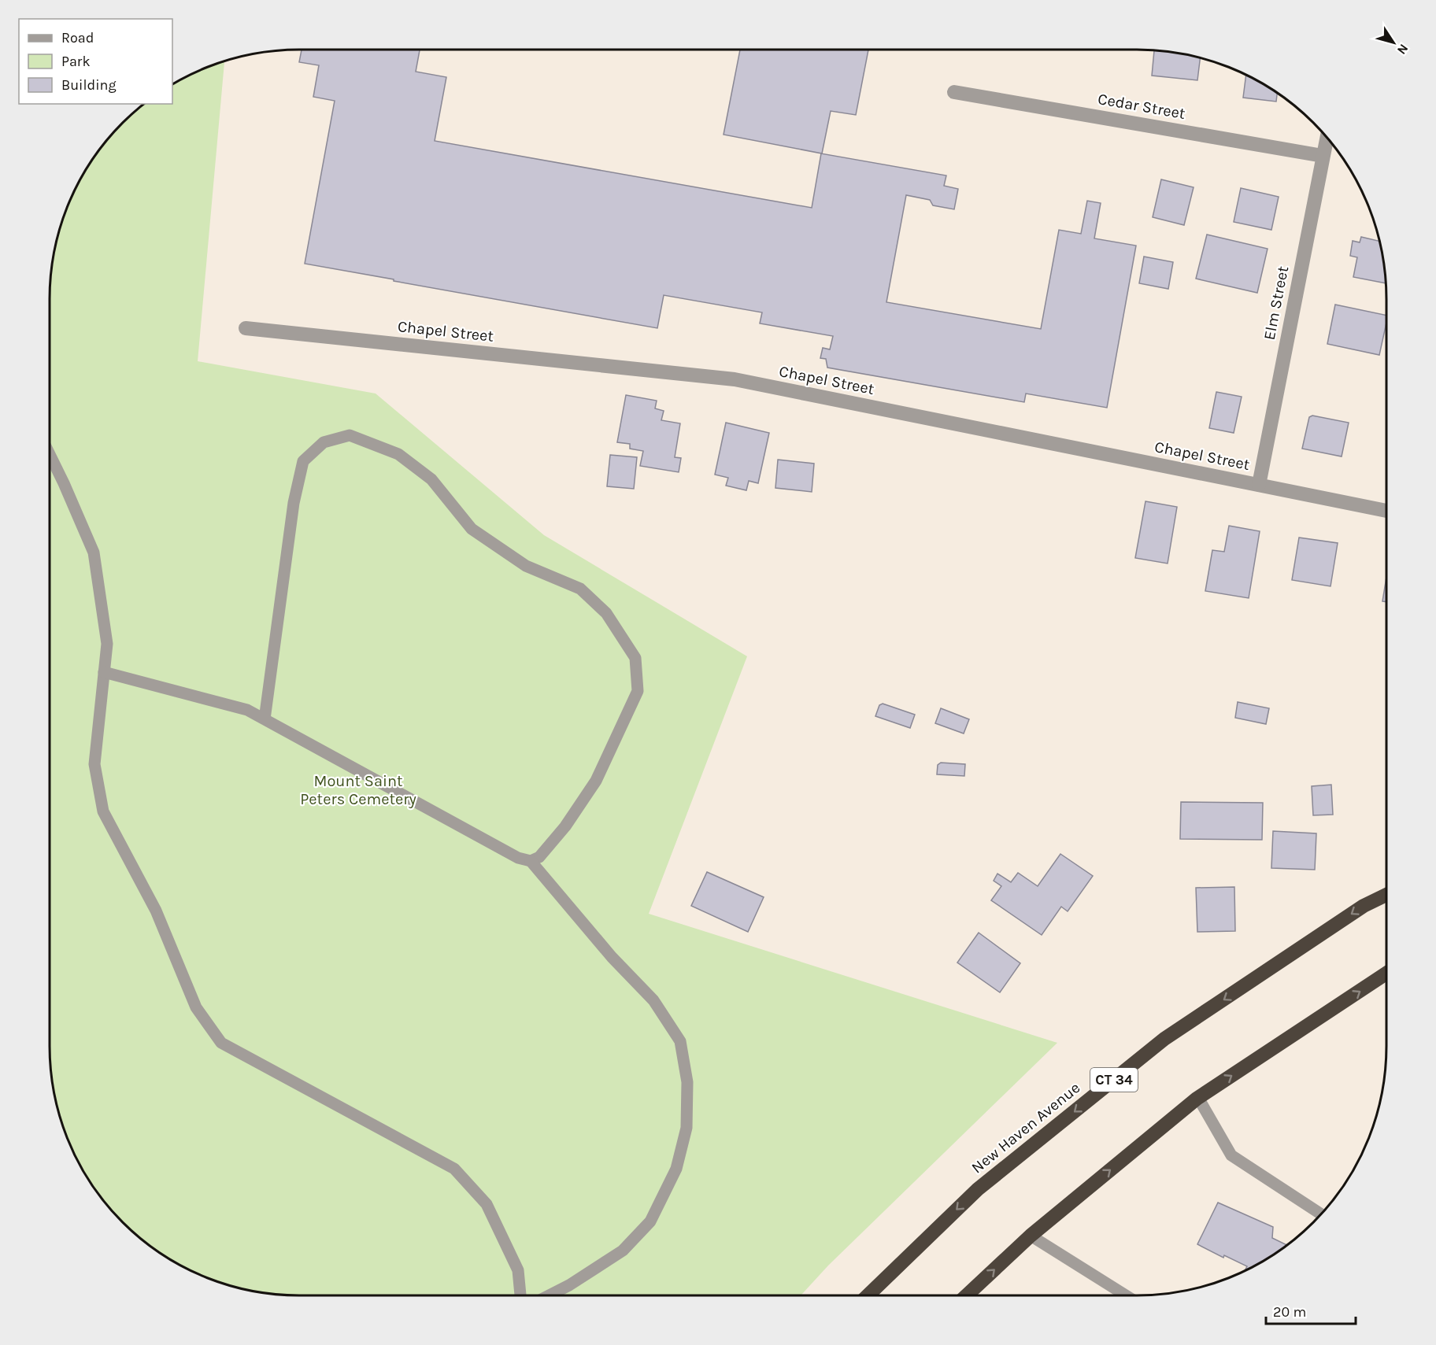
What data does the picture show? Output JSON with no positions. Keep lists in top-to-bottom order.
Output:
{
  "streets": {
    "highway": ["CT 34", "New Haven Avenue"],
    "street": ["Cedar Street", "Elm Street", "Chapel Street"]
  },
  "crossings": [
    ["Cedar Street", "Elm Street"],
    ["Elm Street", "Chapel Street"]
  ],
  "parks": ["Mount Saint Peters Cemetery"],
  "legend": ["Road", "Park", "Building"],
  "scale_bar": "20 m",
  "north": "bottom right"
}
